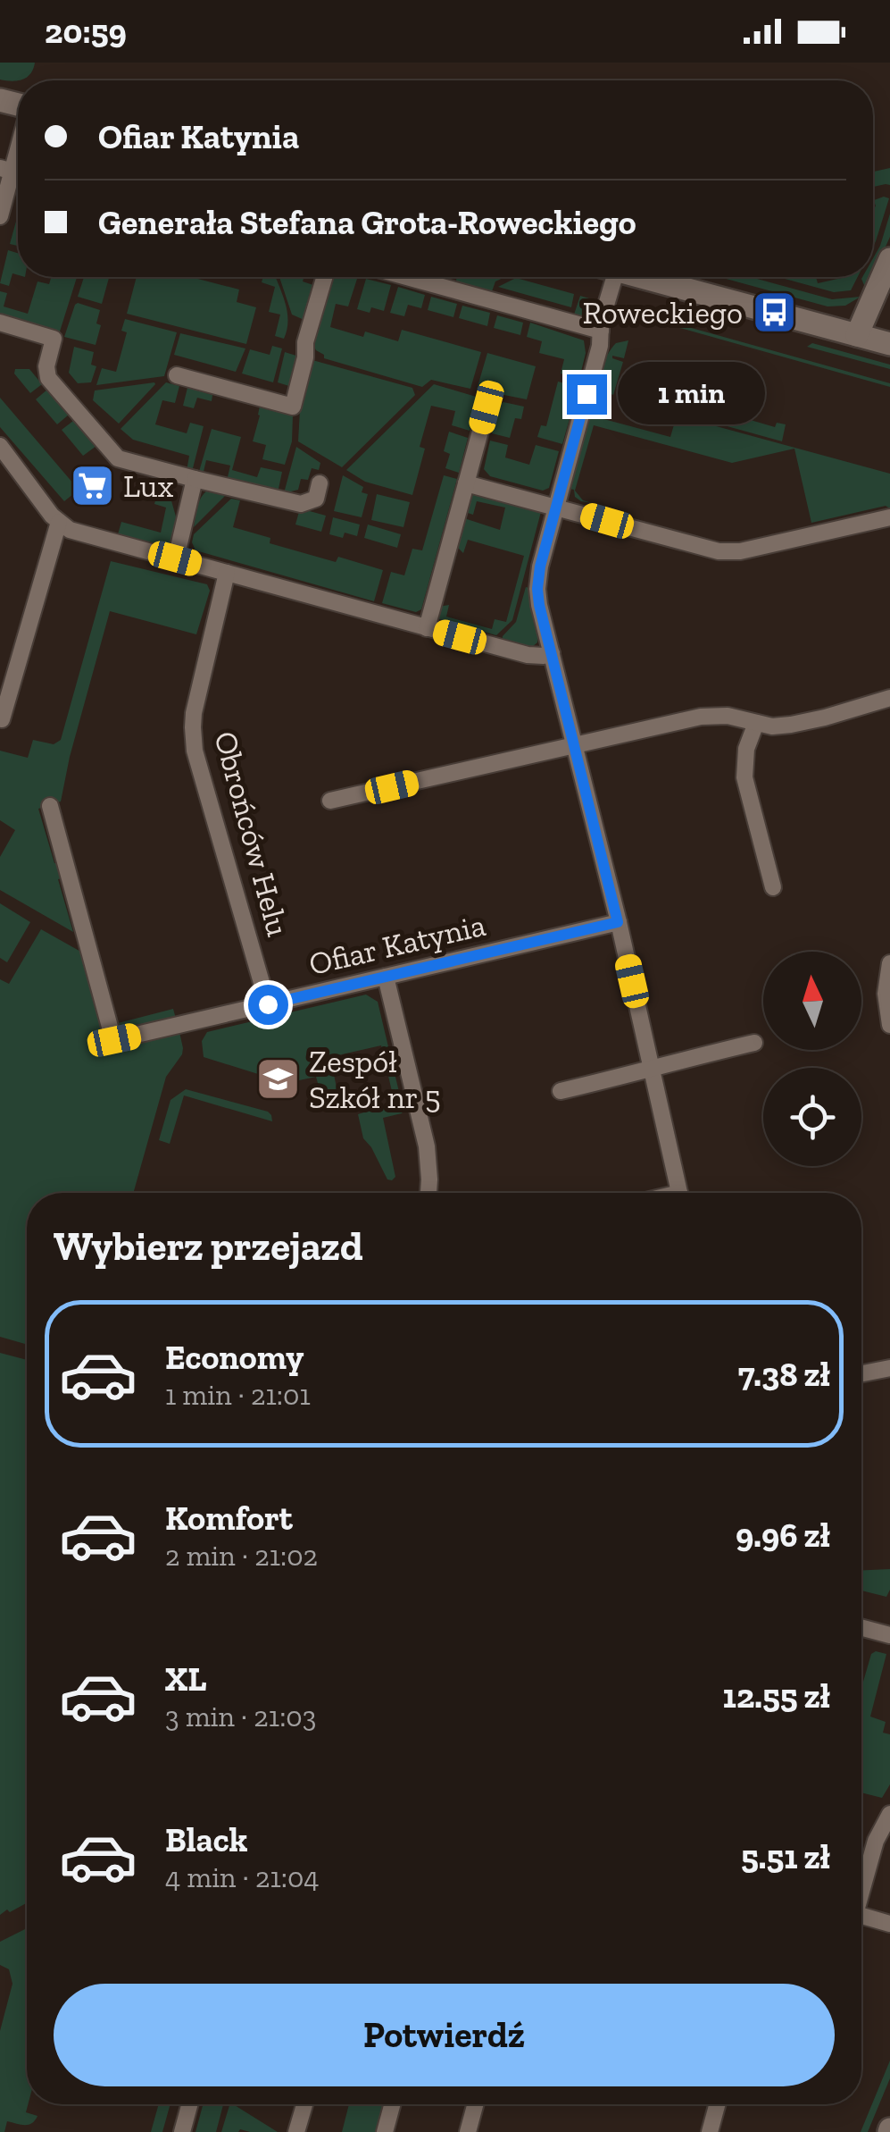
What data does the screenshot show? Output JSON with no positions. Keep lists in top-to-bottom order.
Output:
{
  "streets": {
    "street": ["Obrońców Helu", "Ofiar Katynia"]
  },
  "crossings": [
    ["Obrońców Helu", "Ofiar Katynia"]
  ],
  "places": {
    "bus stop": ["Roweckiego"],
    "supermarket": ["Lux"],
    "school or university": ["Zespół Szkół nr 5"]
  },
  "north": "top",
  "page": {
    "status": "20:59",
    "banner": ["Ofiar Katynia", "Generała Stefana Grota-Roweckiego"],
    "bubble": "1 min",
    "heading": "Wybierz przejazd",
    "list": [
      {
        "name": "Economy",
        "note": "1 min · 21:01",
        "value": "7.38 zł"
      },
      {
        "name": "Komfort",
        "note": "2 min · 21:02",
        "value": "9.96 zł"
      },
      {
        "name": "XL",
        "note": "3 min · 21:03",
        "value": "12.55 zł"
      },
      {
        "name": "Black",
        "note": "4 min · 21:04",
        "value": "5.51 zł"
      }
    ],
    "buttons": "Potwierdź"
  }
}
